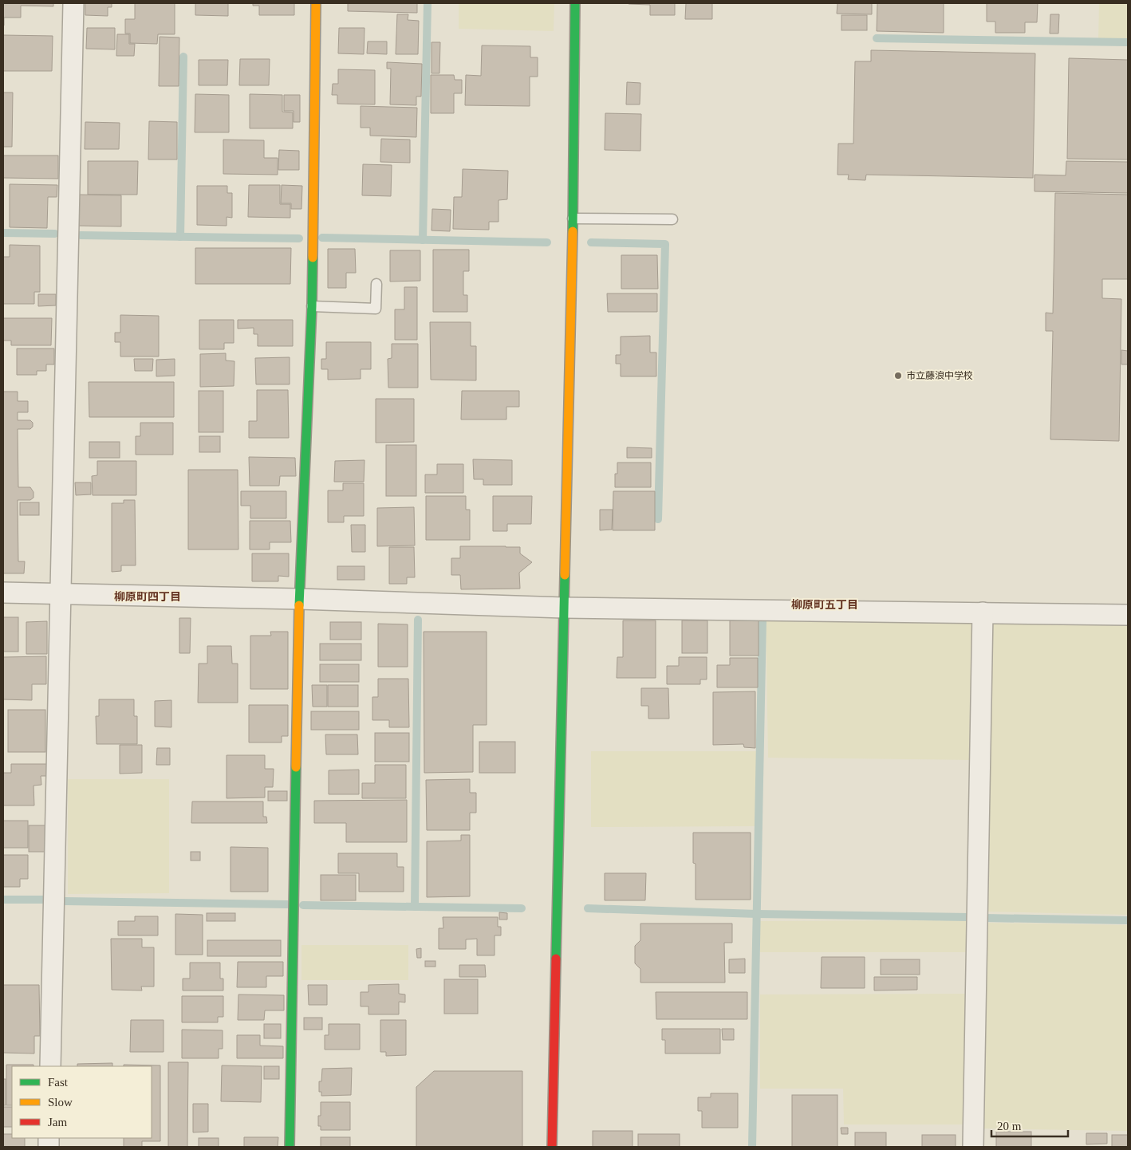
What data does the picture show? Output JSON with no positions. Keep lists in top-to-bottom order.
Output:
{
  "districts": ["柳原町四丁目", "柳原町五丁目"],
  "places": ["市立藤浪中学校"],
  "legend": ["Fast", "Slow", "Jam"],
  "scale_bar": "20 m"
}
